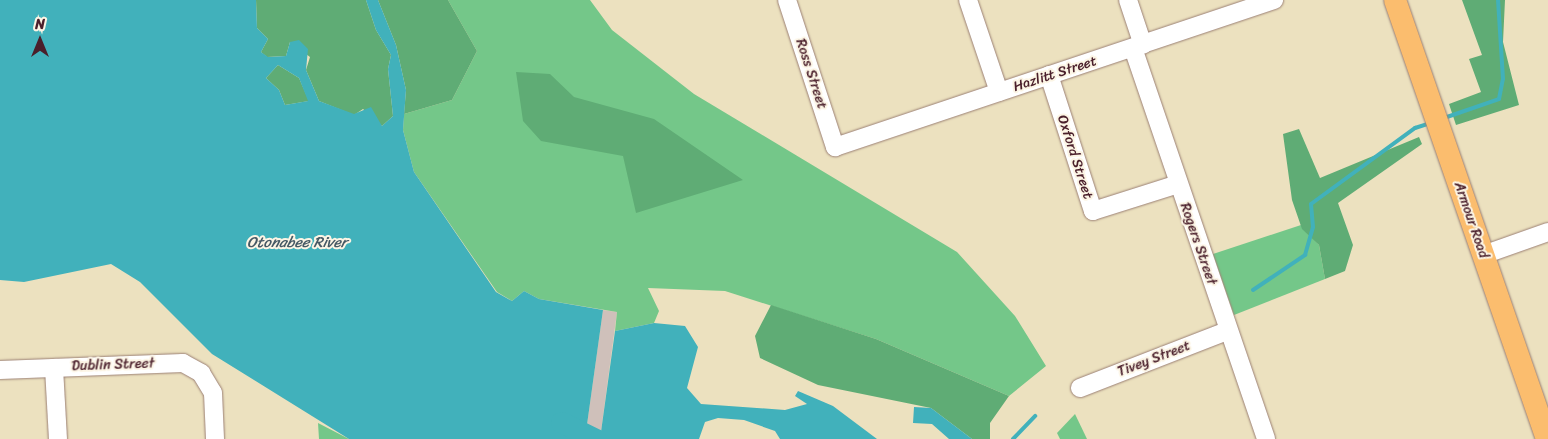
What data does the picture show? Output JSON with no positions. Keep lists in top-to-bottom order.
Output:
{
  "streets": {
    "main road": ["Armour Road"],
    "street": [
      "Ross Street",
      "Hazlitt Street",
      "Oxford Street",
      "Rogers Street",
      "Tivey Street",
      "Dublin Street"
    ]
  },
  "crossings": [
    ["Ross Street", "Hazlitt Street"],
    ["Hazlitt Street", "Oxford Street"],
    ["Hazlitt Street", "Rogers Street"],
    ["Oxford Street", "Rogers Street"],
    ["Rogers Street", "Tivey Street"]
  ],
  "water": ["Otonabee River"],
  "north": "top"
}
